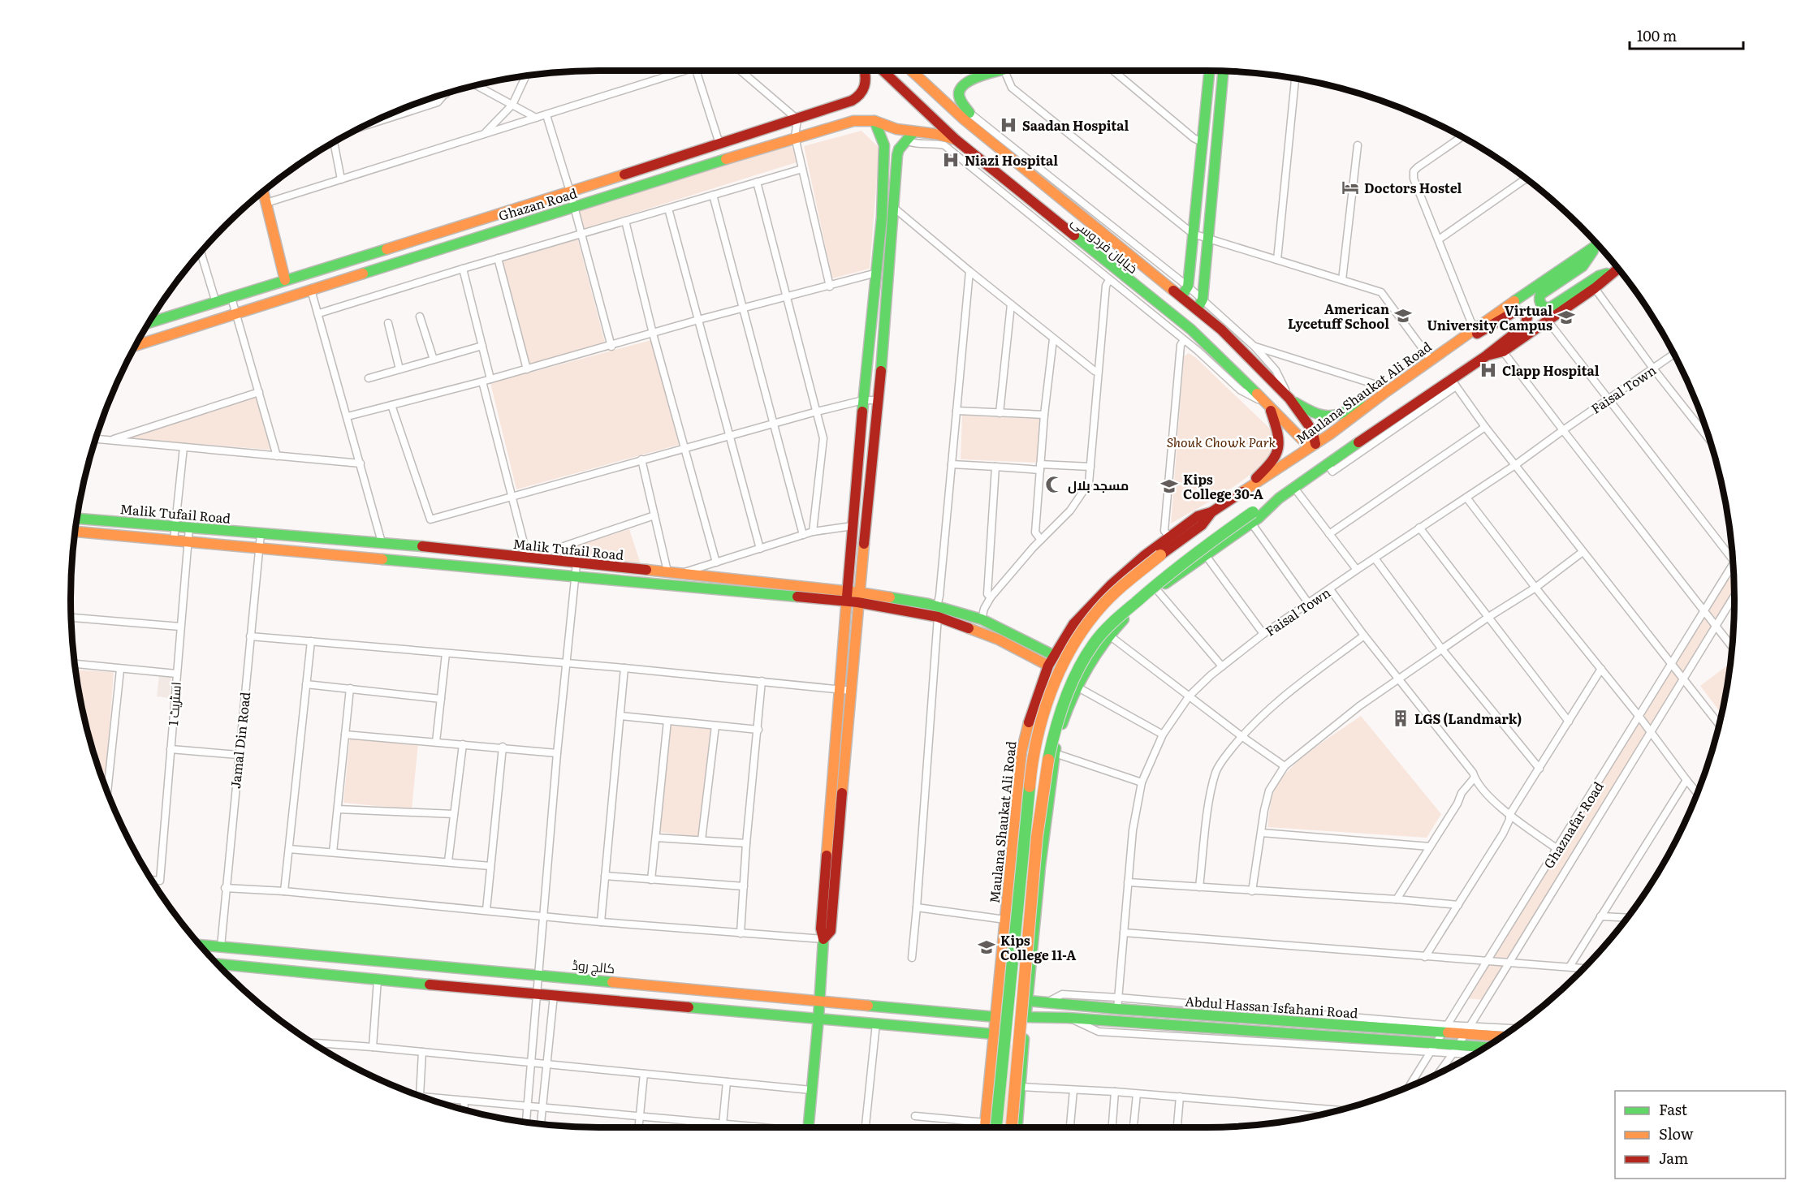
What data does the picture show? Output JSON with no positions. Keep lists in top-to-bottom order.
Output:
{
  "streets": {
    "main road": [
      "Ghazan Road",
      "خیابان فردوسی",
      "Maulana Shaukat Ali Road",
      "Malik Tufail Road",
      "کالج روڈ",
      "Abdul Hassan Isfahani Road"
    ],
    "street": [
      "Faisal Town",
      "اسٹریٹ 1",
      "Jamal Din Road",
      "Ghaznafar Road"
    ]
  },
  "crossings": [
    ["Ghazan Road", "خیابان فردوسی"],
    ["خیابان فردوسی", "Maulana Shaukat Ali Road"],
    ["Faisal Town", "Abdul Hassan Isfahani Road"],
    ["Maulana Shaukat Ali Road", "Malik Tufail Road"],
    ["Maulana Shaukat Ali Road", "کالج روڈ"],
    ["Malik Tufail Road", "اسٹریٹ 1"],
    ["Malik Tufail Road", "Jamal Din Road"],
    ["Jamal Din Road", "کالج روڈ"],
    ["Ghaznafar Road", "Abdul Hassan Isfahani Road"]
  ],
  "parks": ["Shouk Chowk Park"],
  "places": {
    "hospital": ["Saadan Hospital", "Niazi Hospital", "Clapp Hospital"],
    "hotel": ["Doctors Hostel"],
    "school or university": [
      "American Lycetuff School",
      "Virtual University Campus",
      "Kips College 30-A",
      "Kips College 11-A"
    ],
    "mosque": ["مسجد بلال"],
    "building": ["LGS (Landmark)"]
  },
  "legend": ["Fast", "Slow", "Jam"],
  "scale_bar": "100 m"
}
